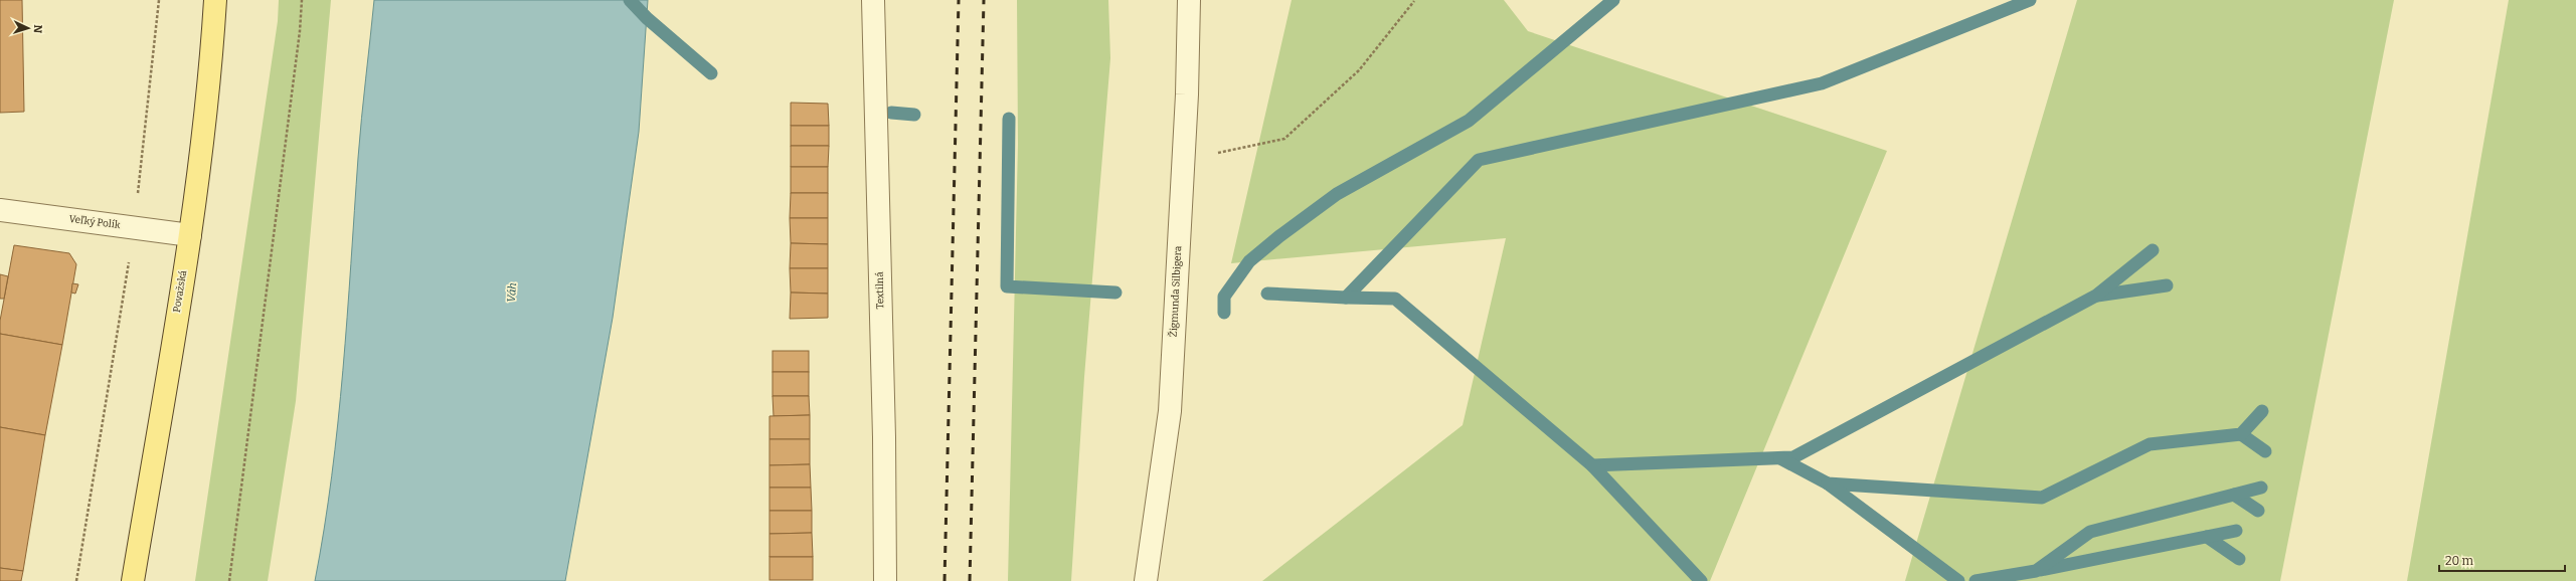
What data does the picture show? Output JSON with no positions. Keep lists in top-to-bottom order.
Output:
{
  "streets": {
    "main road": ["Považská"],
    "street": ["Veľký Polík", "Textilná", "Žigmunda Silbigera"]
  },
  "crossings": [
    ["Veľký Polík", "Považská"]
  ],
  "water": ["Váh"],
  "scale_bar": "20 m",
  "north": "right"
}
